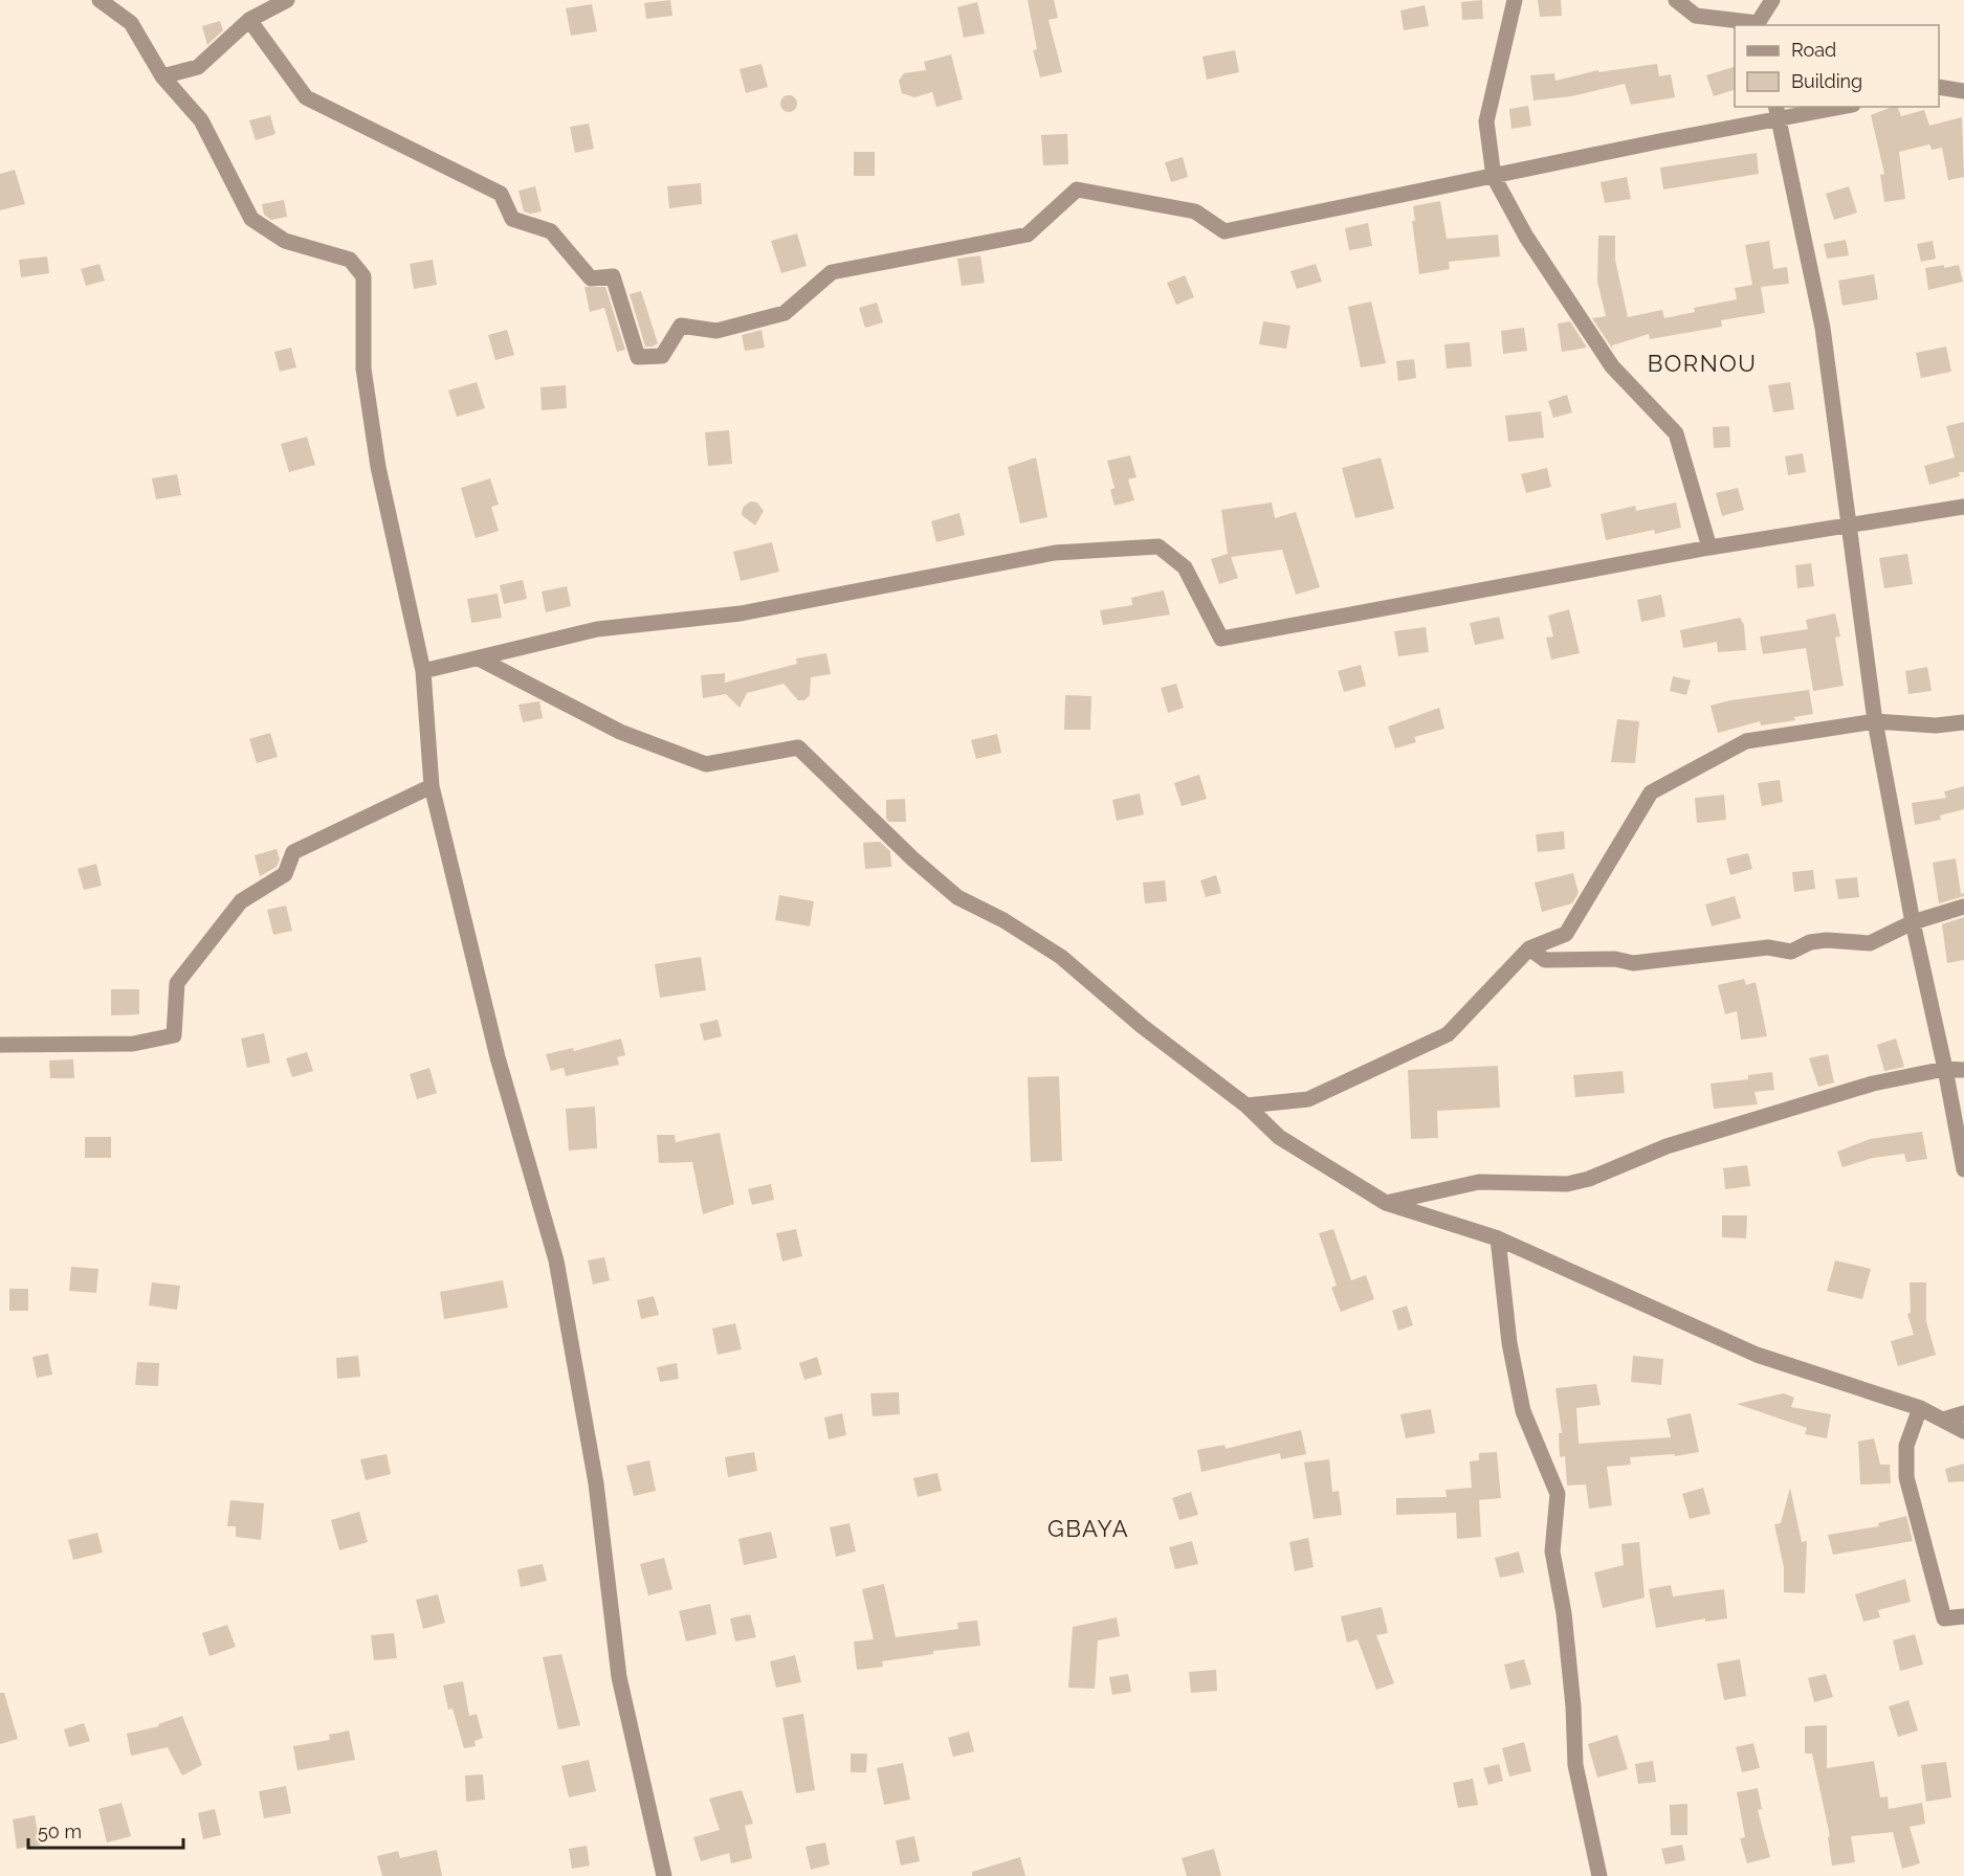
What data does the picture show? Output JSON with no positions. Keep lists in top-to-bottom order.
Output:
{
  "districts": ["BORNOU", "GBAYA"],
  "legend": ["Road", "Building"],
  "scale_bar": "50 m"
}
